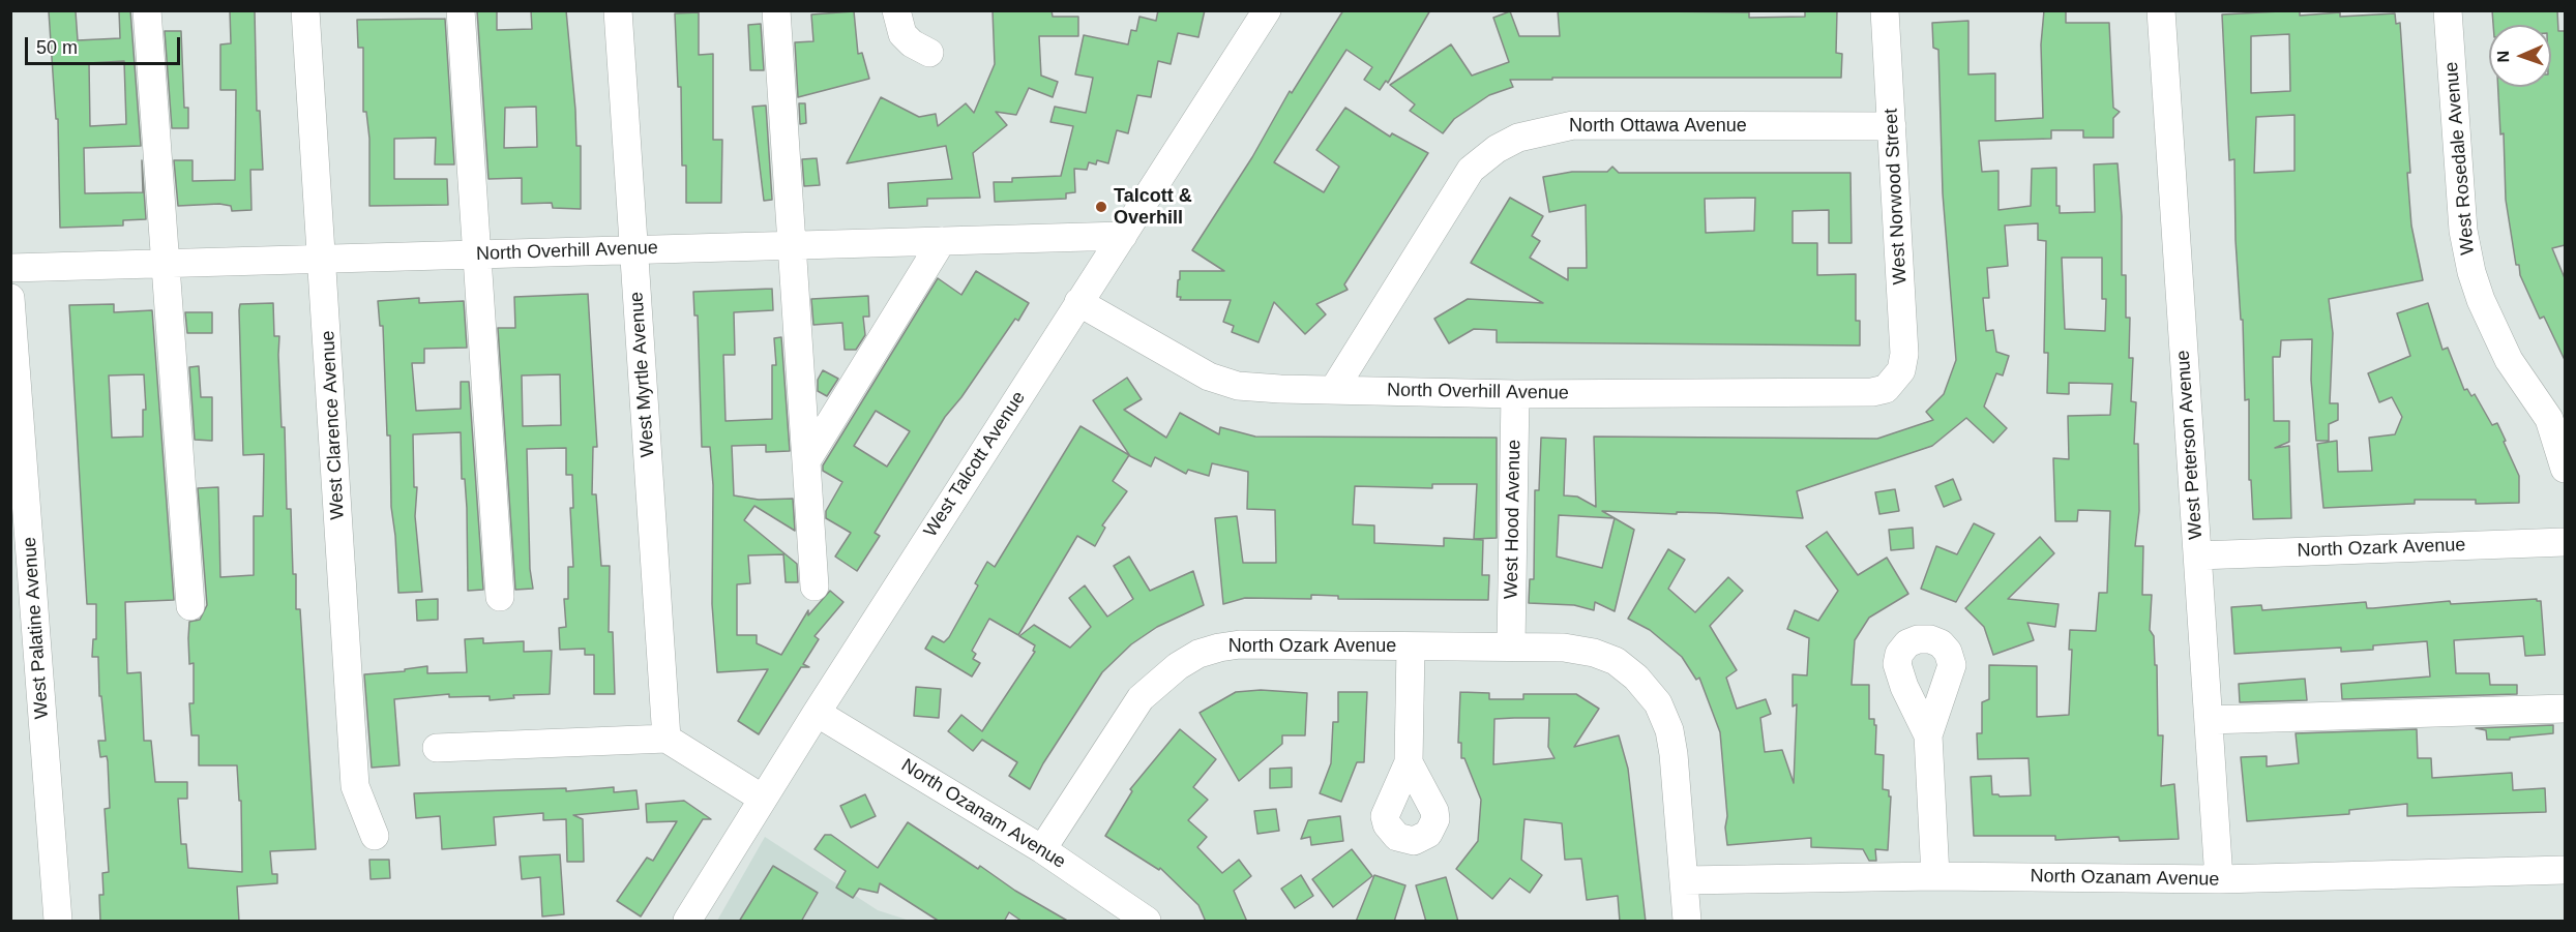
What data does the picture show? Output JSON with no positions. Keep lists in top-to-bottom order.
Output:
{
  "streets": {
    "street": [
      "North Ottawa Avenue",
      "West Rosedale Avenue",
      "West Norwood Street",
      "North Overhill Avenue",
      "West Myrtle Avenue",
      "West Clarence Avenue",
      "West Peterson Avenue",
      "West Talcott Avenue",
      "West Hood Avenue",
      "North Ozark Avenue",
      "West Palatine Avenue",
      "North Ozanam Avenue"
    ]
  },
  "crossings": [
    ["North Ottawa Avenue", "West Norwood Street"],
    ["North Ottawa Avenue", "North Overhill Avenue"],
    ["West Norwood Street", "North Overhill Avenue"],
    ["North Overhill Avenue", "West Myrtle Avenue"],
    ["North Overhill Avenue", "West Clarence Avenue"],
    ["North Overhill Avenue", "West Talcott Avenue"],
    ["North Overhill Avenue", "West Hood Avenue"],
    ["West Peterson Avenue", "North Ozark Avenue"],
    ["West Peterson Avenue", "North Ozanam Avenue"],
    ["West Talcott Avenue", "North Ozanam Avenue"],
    ["West Hood Avenue", "North Ozark Avenue"],
    ["North Ozark Avenue", "North Ozanam Avenue"]
  ],
  "places": ["Talcott & Overhill"],
  "scale_bar": "50 m",
  "north": "left"
}
